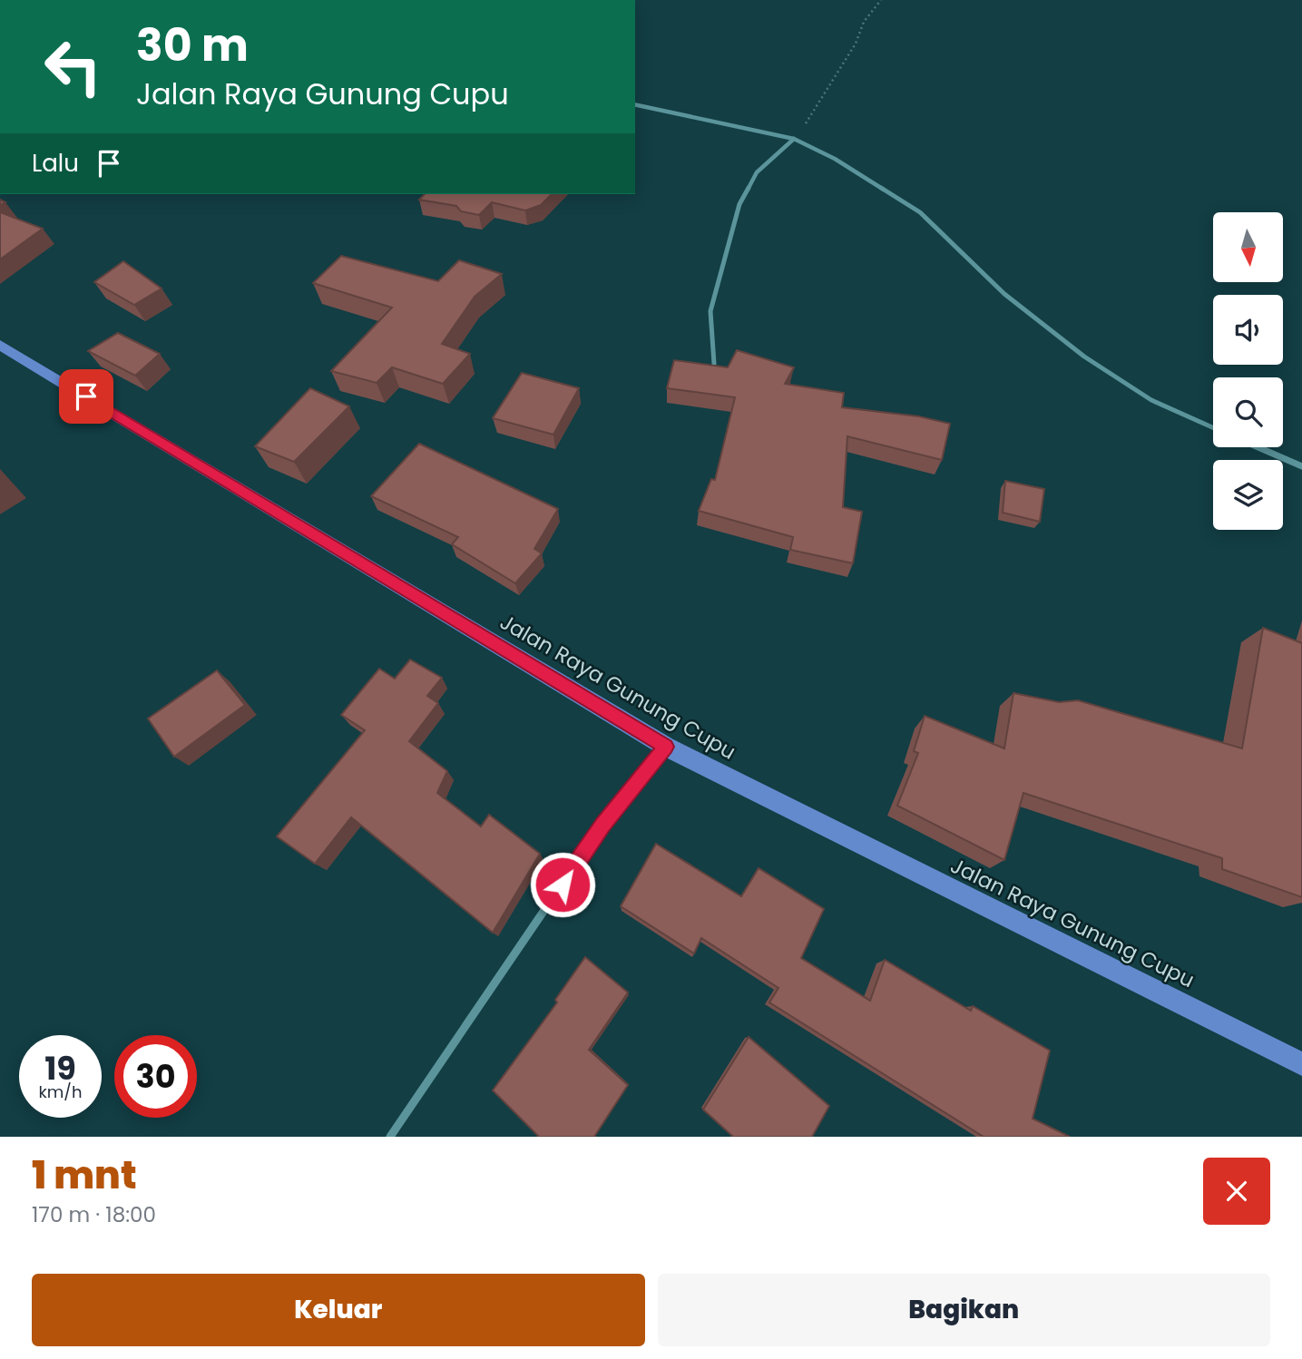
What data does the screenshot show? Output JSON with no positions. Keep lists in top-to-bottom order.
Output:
{
  "streets": {
    "highway": ["Jalan Raya Gunung Cupu"]
  },
  "north": "bottom",
  "page": {
    "turn": ["30 m", "Jalan Raya Gunung Cupu"],
    "then": "Lalu",
    "speed": "19 km/h",
    "limit": "30",
    "heading": ["1 mnt", "170 m · 18:00"],
    "buttons": ["Keluar", "Bagikan"]
  }
}
